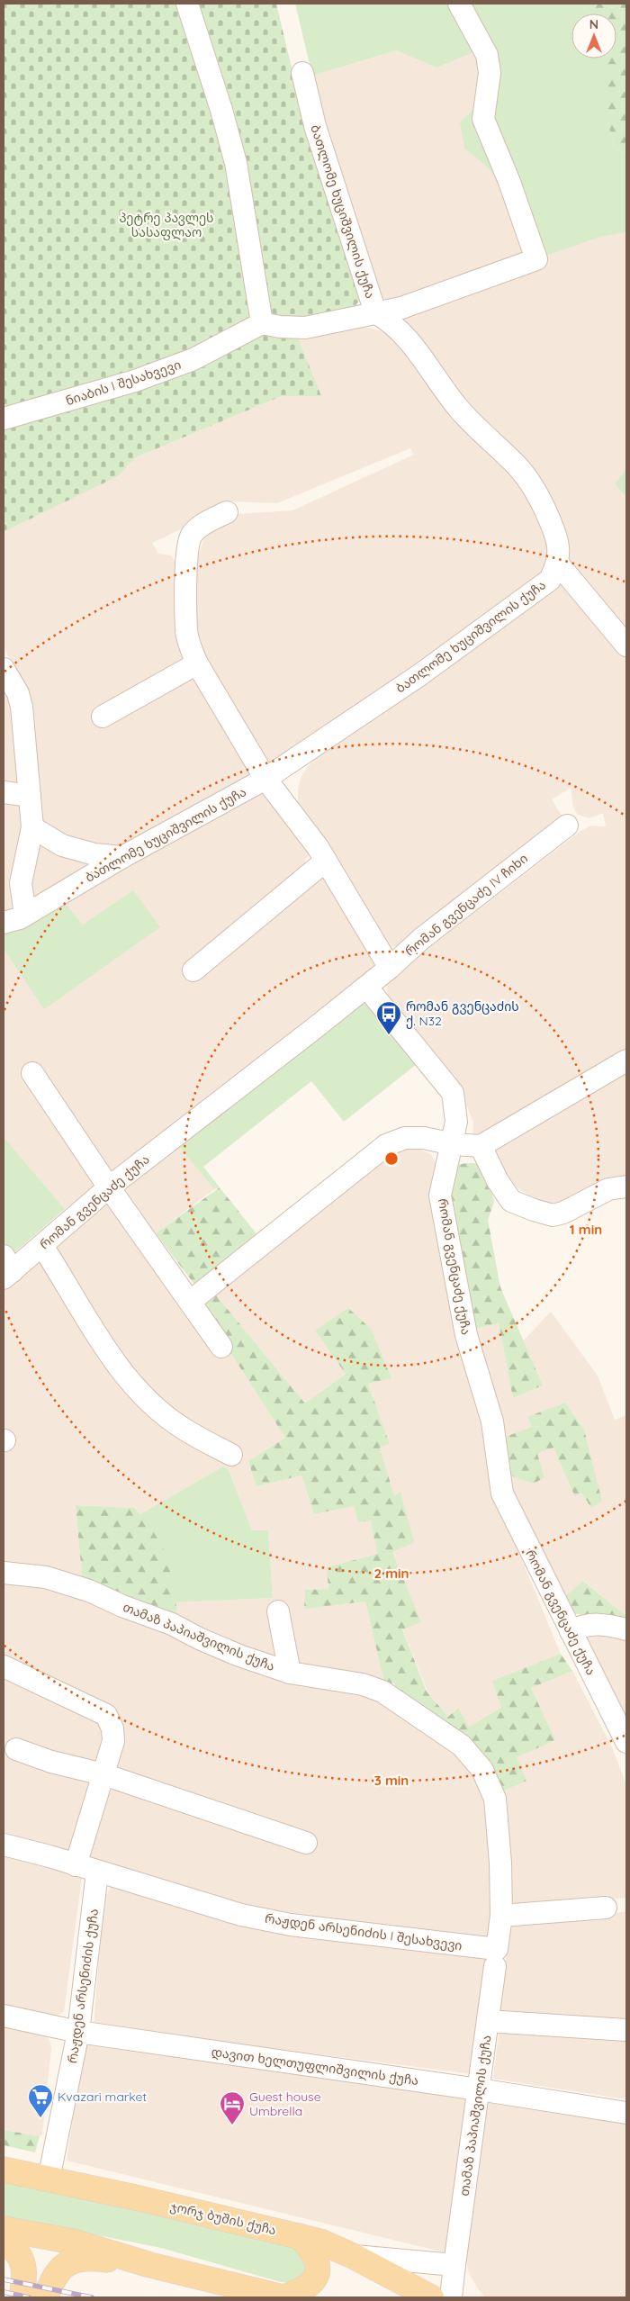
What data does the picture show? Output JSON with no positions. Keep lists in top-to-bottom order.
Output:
{
  "streets": {
    "main road": ["ჯორჯ ბუშის ქუჩა"],
    "street": [
      "ბათლომე ხუციშვილის ქუჩა",
      "ნიაბის I შესახვევი",
      "რომან გვენცაძე IV ჩიხი",
      "რომან გვენცაძე ქუჩა",
      "თამაზ პაპიაშვილის ქუჩა",
      "რაჟდენ არსენიძის I შესახვევი",
      "რაჟდენ არსენიძის ქუჩა",
      "დავით ხელთუფლიშვილის ქუჩა"
    ]
  },
  "crossings": [
    ["რომან გვენცაძე IV ჩიხი", "რომან გვენცაძე ქუჩა"],
    ["თამაზ პაპიაშვილის ქუჩა", "რაჟდენ არსენიძის I შესახვევი"],
    ["თამაზ პაპიაშვილის ქუჩა", "დავით ხელთუფლიშვილის ქუჩა"],
    ["რაჟდენ არსენიძის I შესახვევი", "რაჟდენ არსენიძის ქუჩა"],
    ["რაჟდენ არსენიძის ქუჩა", "დავით ხელთუფლიშვილის ქუჩა"],
    ["რაჟდენ არსენიძის ქუჩა", "ჯორჯ ბუშის ქუჩა"]
  ],
  "parks": ["პეტრე პავლეს სასაფლაო"],
  "places": {
    "bus stop": ["რომან გვენცაძის ქ. N32"],
    "supermarket": ["Kvazari market"],
    "hotel": ["Guest house Umbrella"]
  },
  "north": "top",
  "rings": ["1 min", "2 min", "3 min"]
}
